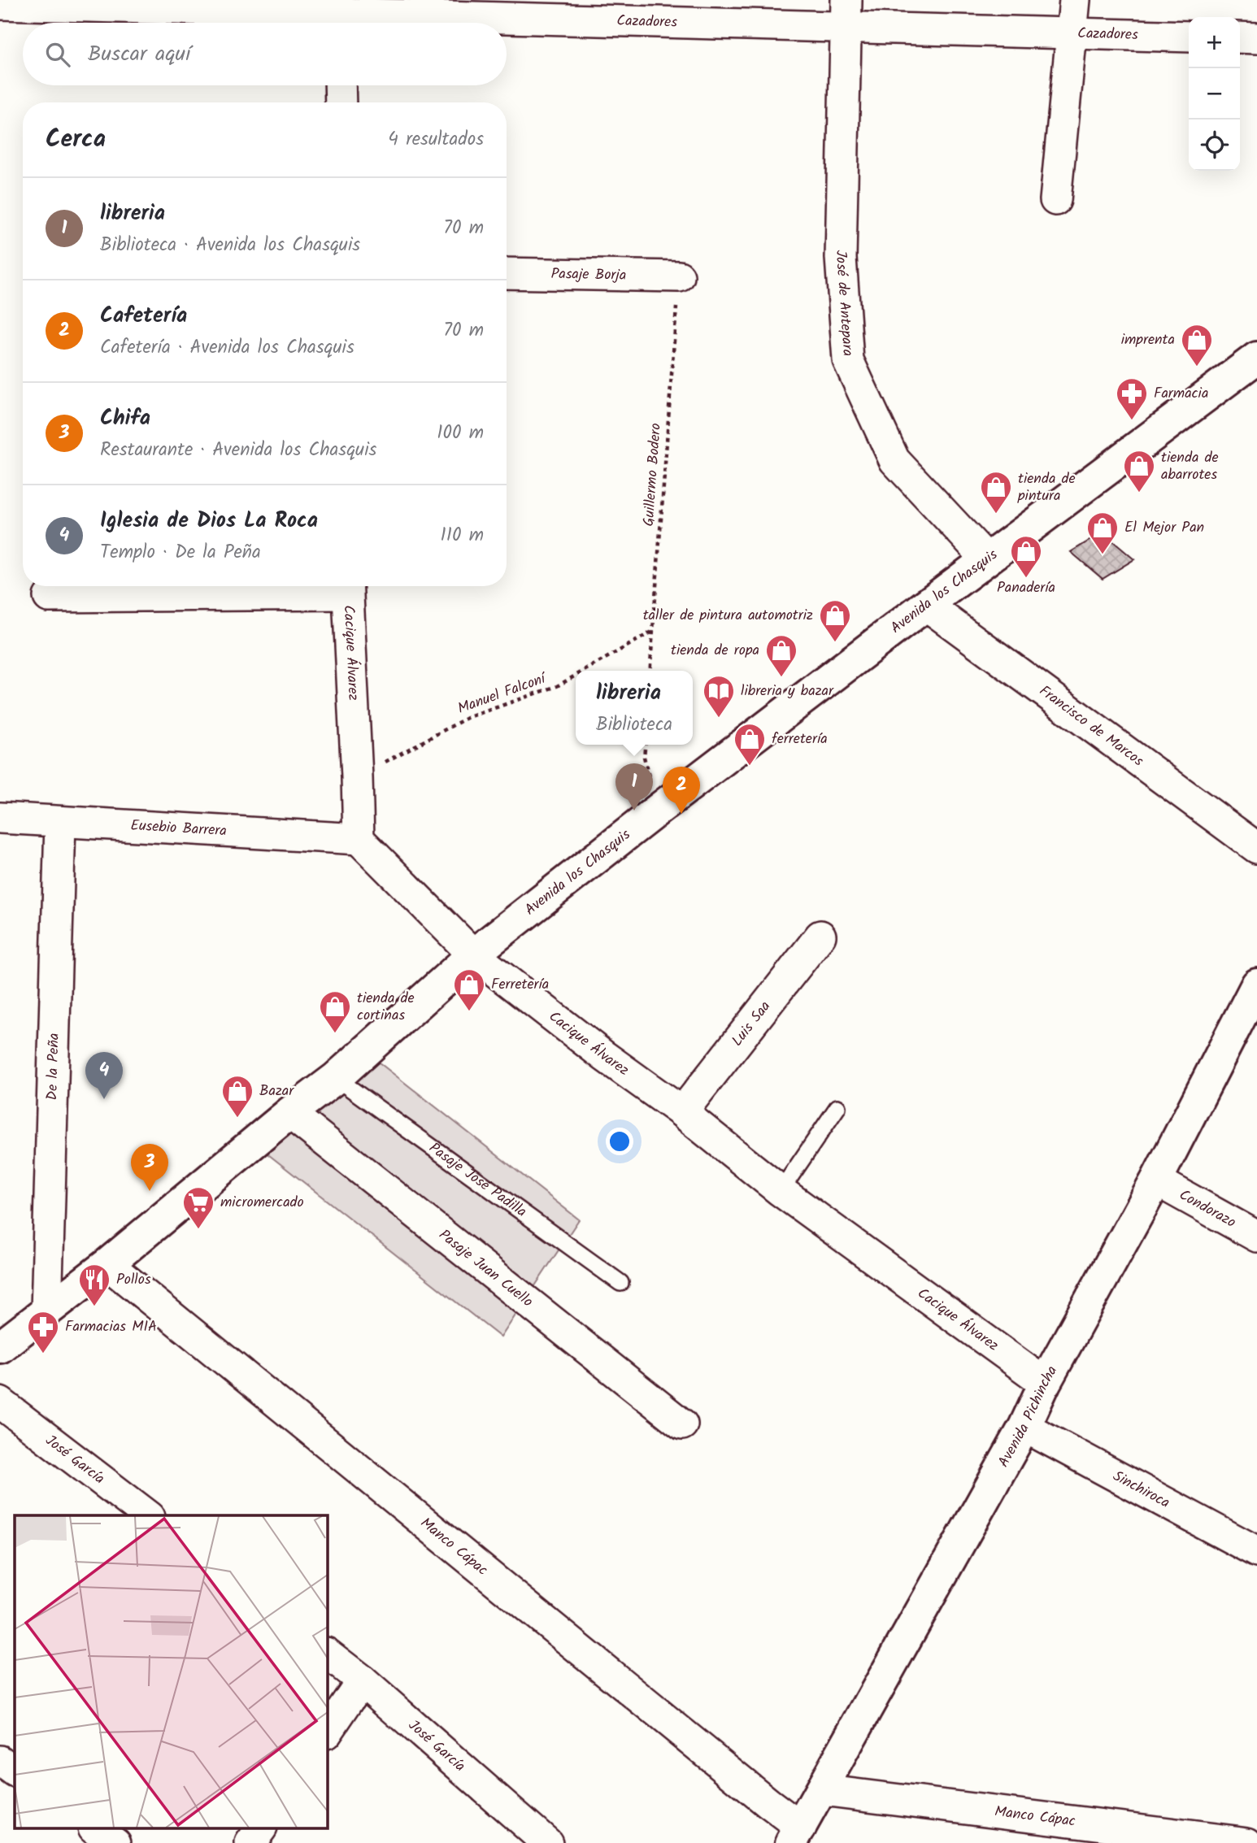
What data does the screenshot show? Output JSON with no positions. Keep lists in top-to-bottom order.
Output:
{
  "streets": {
    "main road": ["Avenida los Chasquis", "Avenida Pichincha"],
    "street": [
      "Cazadores",
      "Pasaje Borja",
      "José de Antepara",
      "Cacique Álvarez",
      "Francisco de Marcos",
      "Eusebio Barrera",
      "Luis Saa",
      "De la Peña",
      "Condorazo",
      "Pasaje Juan Cuello",
      "José García",
      "Sinchiroca",
      "Manco Cápac"
    ],
    "lane": ["Pasaje José Padilla"],
    "path": ["Guillermo Bodero", "Manuel Falconí"]
  },
  "crossings": [
    ["Cazadores", "José de Antepara"],
    ["Pasaje Borja", "Guillermo Bodero"],
    ["José de Antepara", "Avenida los Chasquis"],
    ["Guillermo Bodero", "Manuel Falconí"],
    ["Avenida los Chasquis", "Cacique Álvarez"],
    ["Avenida los Chasquis", "Francisco de Marcos"],
    ["Avenida los Chasquis", "De la Peña"],
    ["Avenida los Chasquis", "Pasaje José Padilla"],
    ["Avenida los Chasquis", "Pasaje Juan Cuello"],
    ["Avenida los Chasquis", "Manco Cápac"],
    ["Cacique Álvarez", "Manuel Falconí"],
    ["Cacique Álvarez", "Eusebio Barrera"],
    ["Cacique Álvarez", "Luis Saa"],
    ["Cacique Álvarez", "Avenida Pichincha"],
    ["Eusebio Barrera", "De la Peña"],
    ["Condorazo", "Avenida Pichincha"],
    ["Avenida Pichincha", "Sinchiroca"],
    ["Avenida Pichincha", "Manco Cápac"]
  ],
  "places": {
    "shop": [
      "imprenta",
      "tienda de abarrotes",
      "tienda de pintura",
      "El Mejor Pan",
      "Panadería",
      "taller de pintura automotriz",
      "tienda de ropa",
      "ferretería",
      "Ferretería",
      "tienda de cortinas",
      "Bazar"
    ],
    "pharmacy": ["Farmacia", "Farmacias MIA"],
    "library": ["libreria y bazar"],
    "supermarket": ["micromercado"],
    "restaurant": ["Pollos"]
  },
  "page": {
    "map_buttons": ["+", "−"],
    "search": "Buscar aquí",
    "heading": ["Cerca", "4 resultados"],
    "list": [
      {
        "mark": "1",
        "name": "libreria",
        "note": "Biblioteca · Avenida los Chasquis",
        "value": "70 m"
      },
      {
        "mark": "2",
        "name": "Cafetería",
        "note": "Cafetería · Avenida los Chasquis",
        "value": "70 m"
      },
      {
        "mark": "3",
        "name": "Chifa",
        "note": "Restaurante · Avenida los Chasquis",
        "value": "100 m"
      },
      {
        "mark": "4",
        "name": "Iglesia de Dios La Roca",
        "note": "Templo · De la Peña",
        "value": "110 m"
      }
    ],
    "popup": ["libreria", "Biblioteca"],
    "pins": [
      "1",
      "2",
      "4",
      "3"
    ]
  }
}
